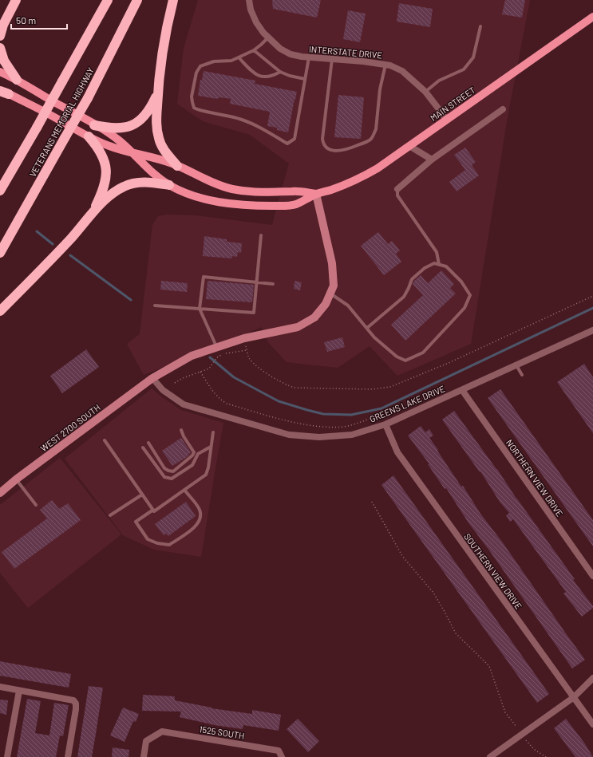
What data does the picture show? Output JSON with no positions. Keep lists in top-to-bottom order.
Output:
{
  "streets": {
    "highway": ["VETERANS MEMORIAL HIGHWAY"],
    "main road": ["MAIN STREET"],
    "street": [
      "INTERSTATE DRIVE",
      "GREENS LAKE DRIVE",
      "WEST 2700 SOUTH",
      "NORTHERN VIEW DRIVE",
      "SOUTHERN VIEW DRIVE",
      "1525 SOUTH"
    ]
  },
  "crossings": [
    ["INTERSTATE DRIVE", "MAIN STREET"],
    ["MAIN STREET", "WEST 2700 SOUTH"],
    ["GREENS LAKE DRIVE", "WEST 2700 SOUTH"],
    ["GREENS LAKE DRIVE", "NORTHERN VIEW DRIVE"],
    ["GREENS LAKE DRIVE", "SOUTHERN VIEW DRIVE"]
  ],
  "scale_bar": "50 m"
}
